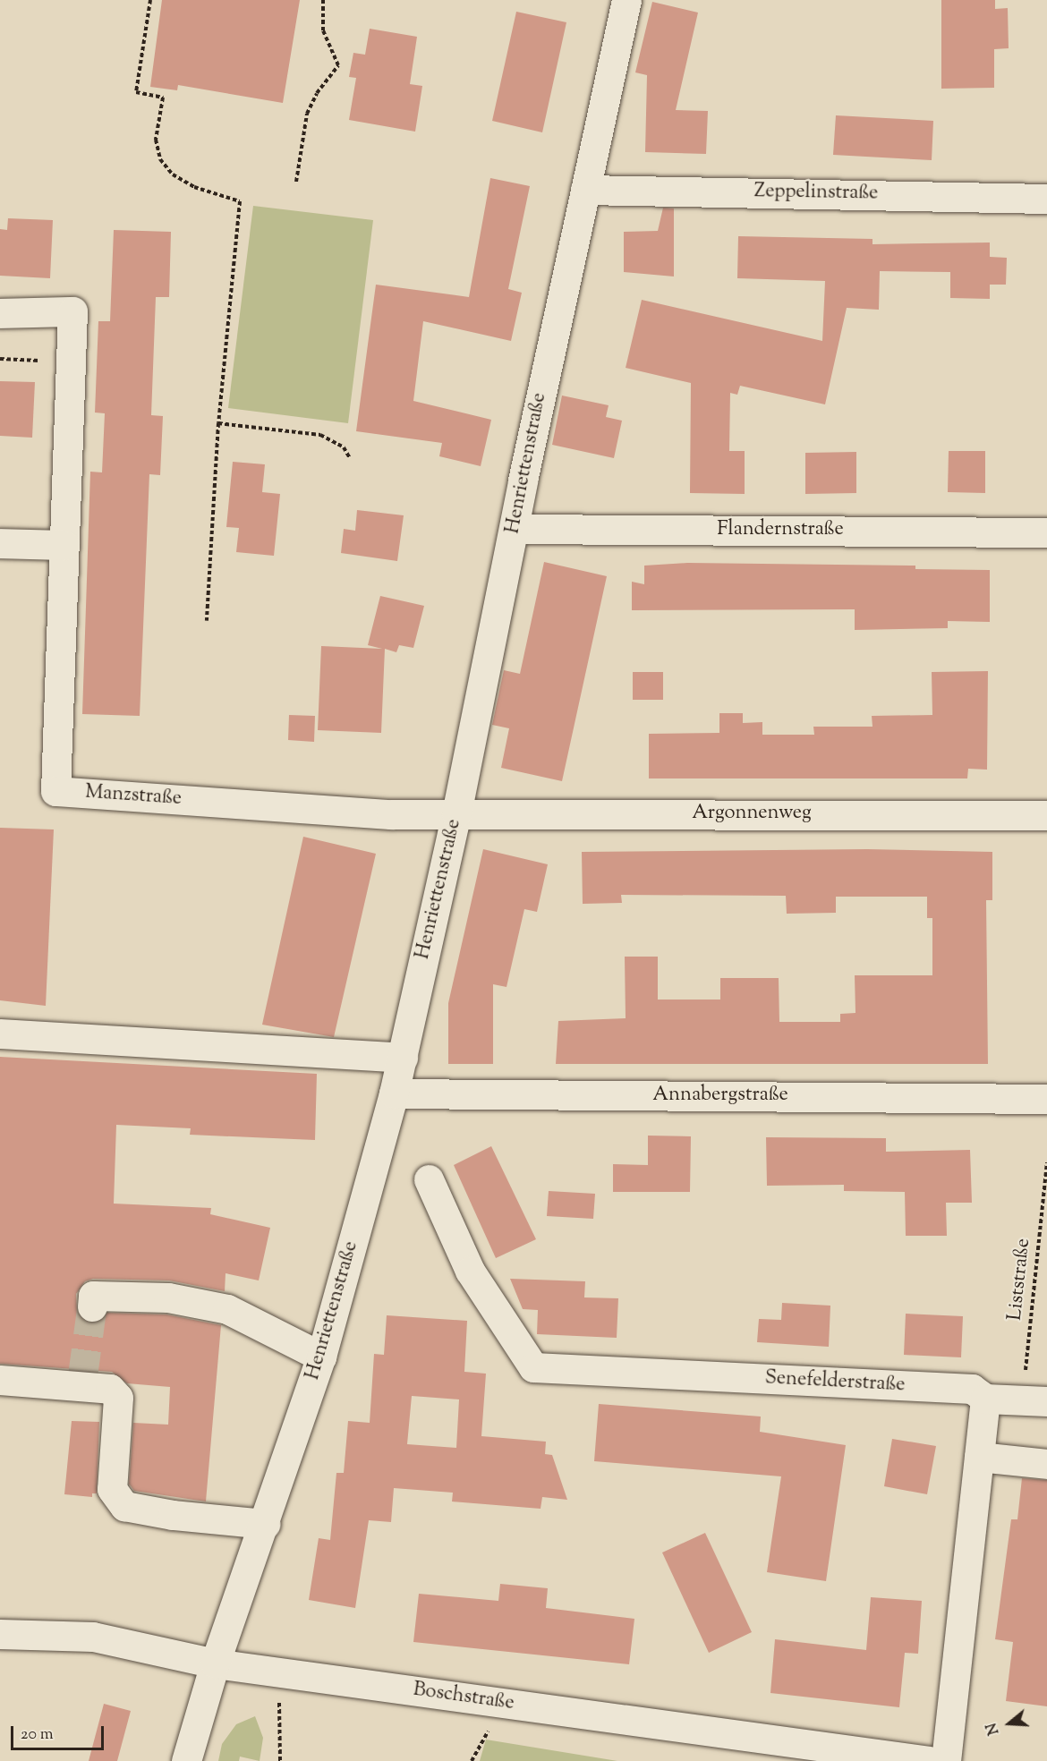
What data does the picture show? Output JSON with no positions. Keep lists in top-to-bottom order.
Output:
{
  "streets": {
    "street": [
      "Zeppelinstraße",
      "Henriettenstraße",
      "Flandernstraße",
      "Manzstraße",
      "Argonnenweg",
      "Annabergstraße",
      "Senefelderstraße",
      "Boschstraße"
    ],
    "path": ["Liststraße"]
  },
  "crossings": [
    ["Zeppelinstraße", "Henriettenstraße"],
    ["Henriettenstraße", "Flandernstraße"],
    ["Henriettenstraße", "Manzstraße"],
    ["Henriettenstraße", "Argonnenweg"],
    ["Henriettenstraße", "Annabergstraße"],
    ["Henriettenstraße", "Boschstraße"],
    ["Manzstraße", "Argonnenweg"]
  ],
  "scale_bar": "20 m",
  "north": "left"
}
